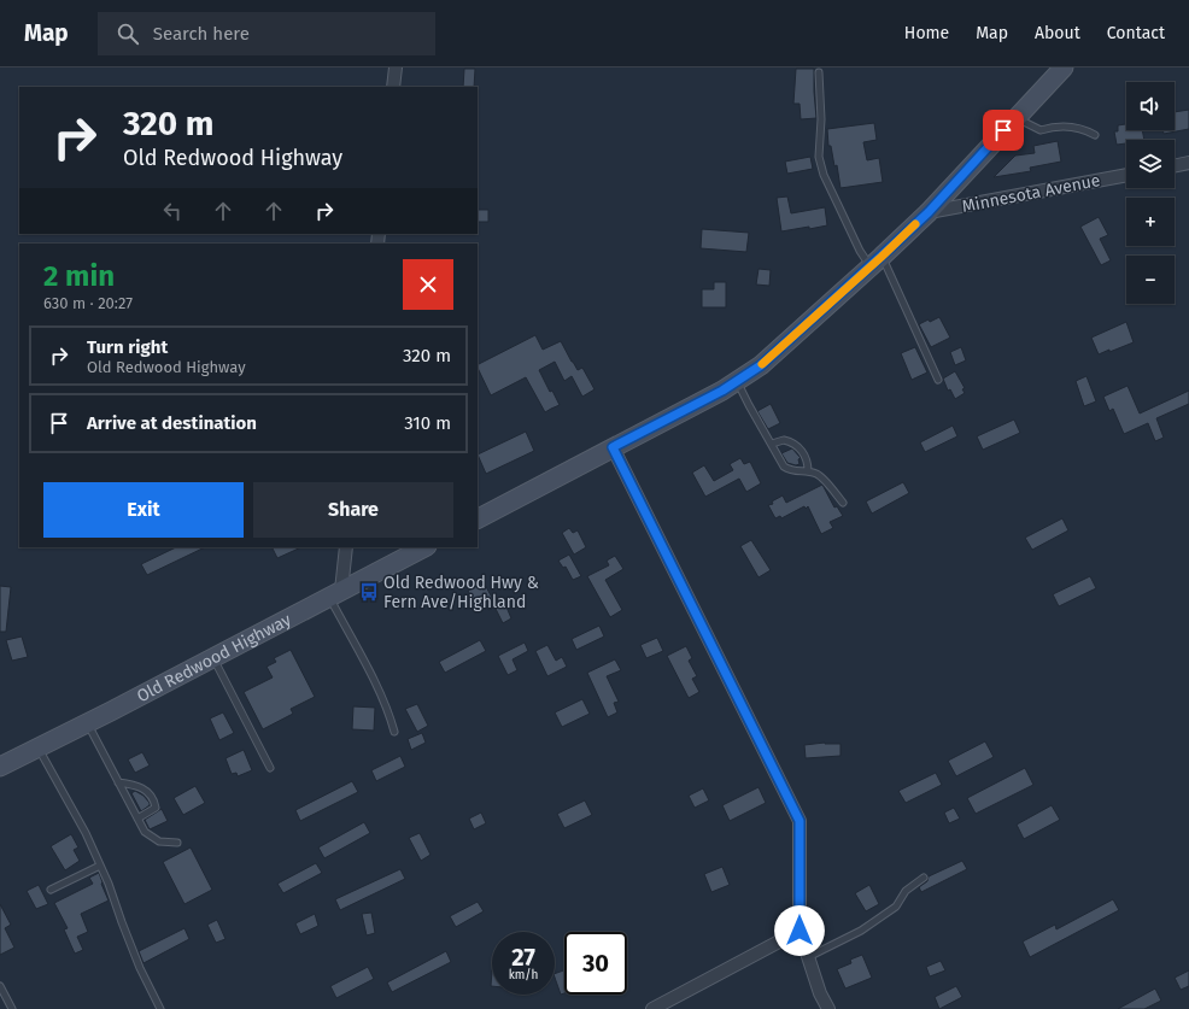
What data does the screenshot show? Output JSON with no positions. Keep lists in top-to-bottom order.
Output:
{
  "streets": {
    "main road": ["Old Redwood Highway"],
    "street": ["Minnesota Avenue"]
  },
  "places": {
    "bus stop": ["Old Redwood Hwy & Fern Ave/Highland"]
  },
  "page": {
    "header": "Map",
    "search": "Search here",
    "nav": [
      "Home",
      "Map",
      "About",
      "Contact"
    ],
    "map_buttons": ["+", "−"],
    "turn": ["320 m", "Old Redwood Highway"],
    "heading": ["2 min", "630 m · 20:27"],
    "list": [
      {
        "name": "Turn right",
        "note": "Old Redwood Highway",
        "value": "320 m"
      },
      {
        "name": "Arrive at destination",
        "value": "310 m"
      }
    ],
    "buttons": ["Exit", "Share"],
    "speed": "27 km/h",
    "limit": "30"
  }
}
